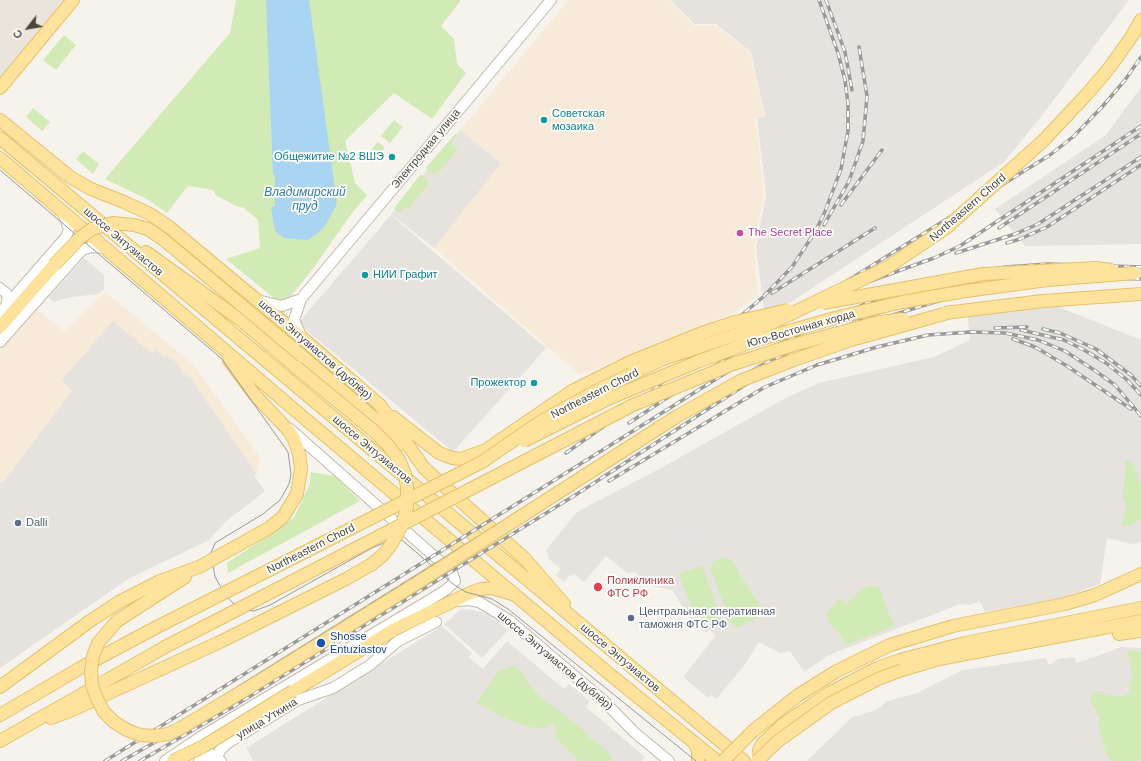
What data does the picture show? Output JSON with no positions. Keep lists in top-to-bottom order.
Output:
{
  "streets": {
    "main road": [
      "Northeastern Chord",
      "шоссе Энтузиастов",
      "Юго-Восточная хорда",
      "шоссе Энтузиастов (дублёр)"
    ],
    "street": ["Электродная улица", "улица Уткина"]
  },
  "crossings": [
    ["Электродная улица", "шоссе Энтузиастов (дублёр)"],
    ["Northeastern Chord", "Юго-Восточная хорда"],
    ["шоссе Энтузиастов", "шоссе Энтузиастов (дублёр)"]
  ],
  "water": ["Владимирский пруд"],
  "places": [
    "Советская мозаика",
    "Общежитие №2 ВШЭ",
    "The Secret Place",
    "НИИ Графит",
    "Прожектор",
    "Dalli",
    "Поликлиника ФТС РФ",
    "Центральная оперативная таможня ФТС РФ",
    "Shosse Entuziastov"
  ],
  "north": "bottom left"
}
